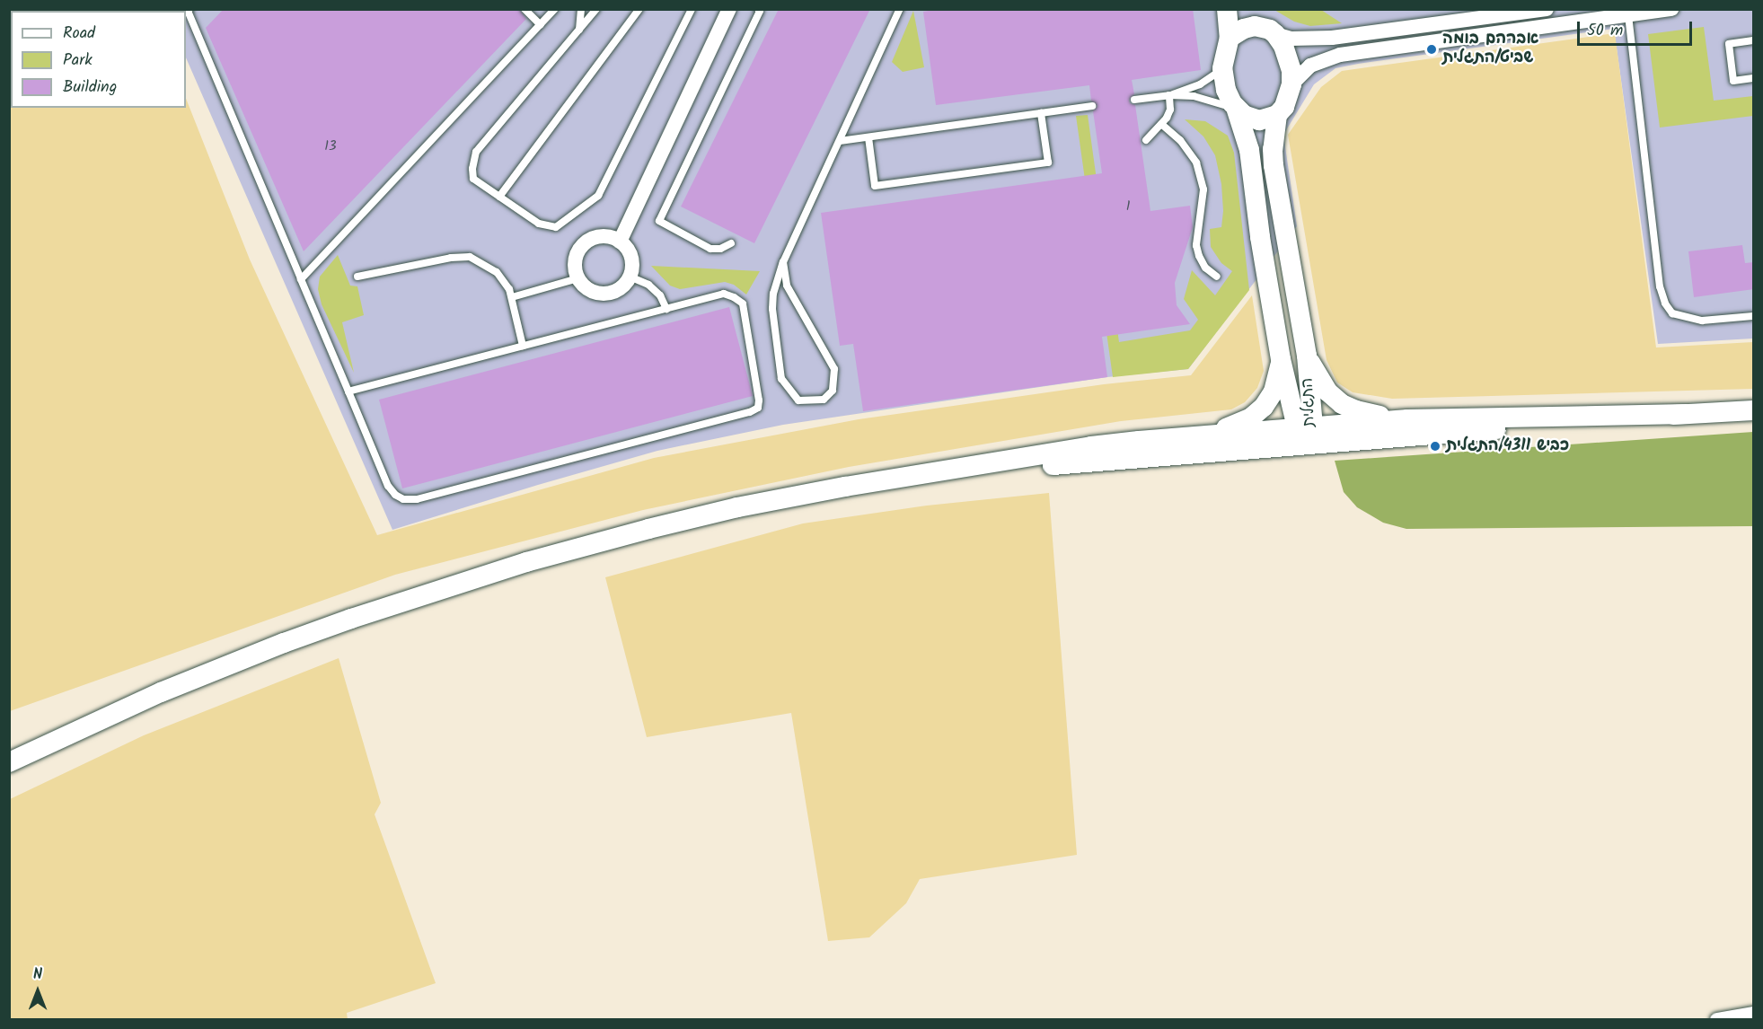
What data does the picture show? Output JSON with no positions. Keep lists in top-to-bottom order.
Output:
{
  "streets": {
    "main road": ["התגלית"]
  },
  "places": ["אברהם בומה שביט/התגלית", "כביש 4311/התגלית"],
  "house_numbers": ["13", "1"],
  "legend": ["Road", "Park", "Building"],
  "scale_bar": "50 m",
  "north": "top"
}
